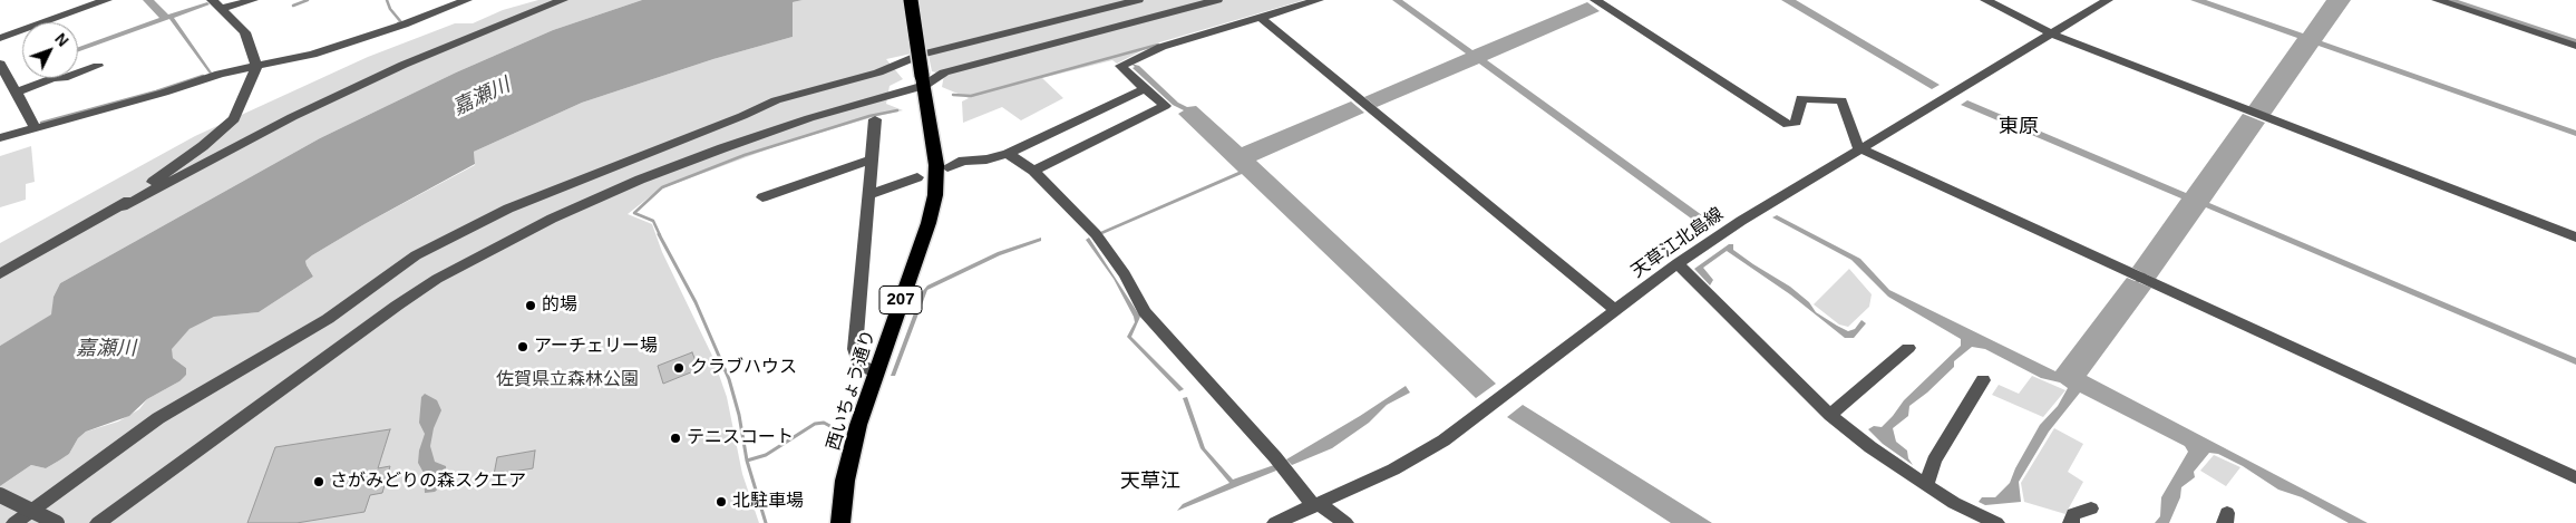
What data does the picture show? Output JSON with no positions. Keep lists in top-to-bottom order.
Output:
{
  "streets": {
    "highway": ["207", "西いちょう通り"],
    "street": ["天草江北島線"]
  },
  "crossings": [
    ["207", "西いちょう通り"]
  ],
  "districts": ["東原", "天草江"],
  "water": ["嘉瀬川"],
  "parks": ["佐賀県立森林公園"],
  "places": [
    "的場",
    "アーチェリー場",
    "クラブハウス",
    "テニスコート",
    "さがみどりの森スクエア",
    "北駐車場"
  ],
  "north": "top right"
}
